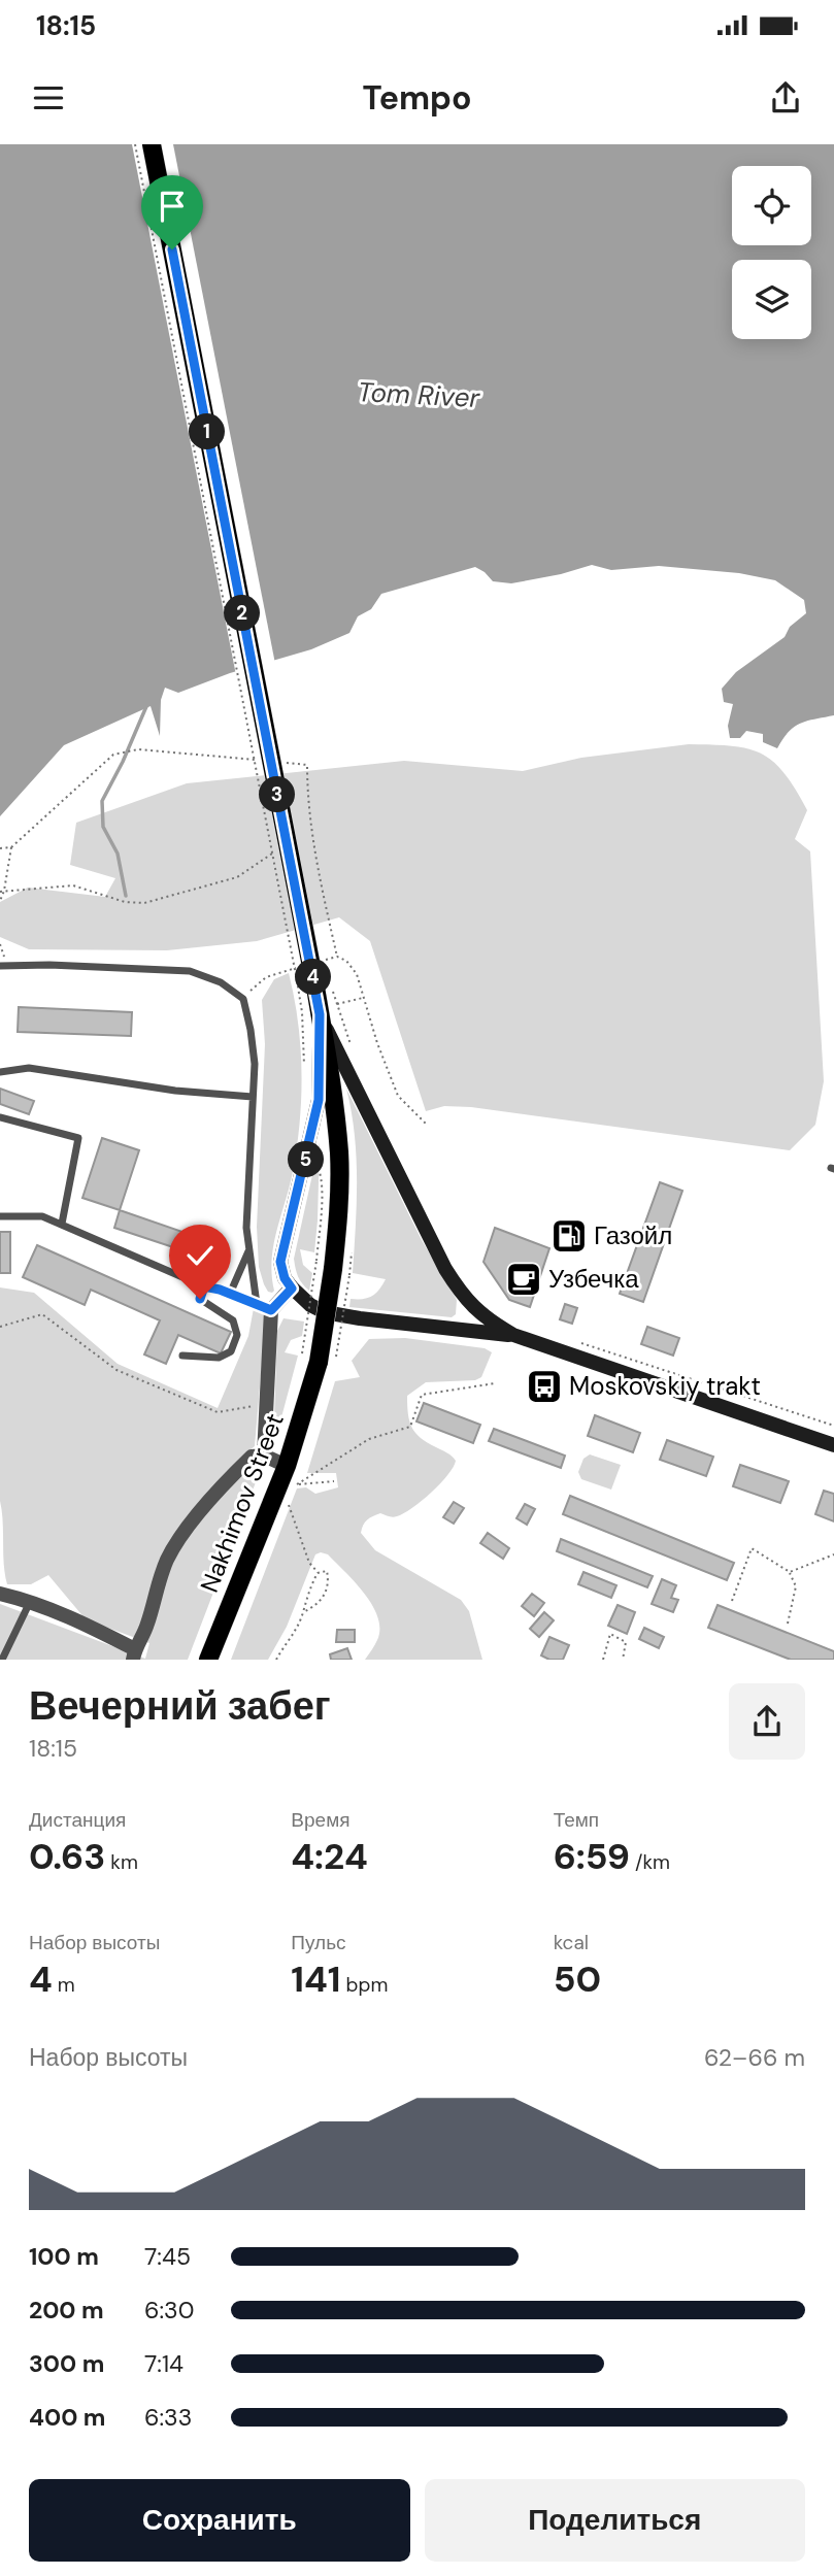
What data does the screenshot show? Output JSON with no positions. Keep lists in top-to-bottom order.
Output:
{
  "streets": {
    "main road": ["Nakhimov Street"]
  },
  "water": ["Tom River"],
  "places": {
    "fuel station": ["Газойл"],
    "cafe": ["Узбечка"],
    "bus stop": ["Moskovskiy trakt"]
  },
  "page": {
    "status": "18:15",
    "header": "Tempo",
    "pins": [
      "1",
      "2",
      "3",
      "4",
      "5"
    ],
    "heading": ["Вечерний забег", "18:15"],
    "stats": [
      ["Дистанция", "0.63 km"],
      ["Время", "4:24"],
      ["Темп", "6:59 /km"],
      ["Набор высоты", "4 m"],
      ["Пульс", "141 bpm"],
      ["kcal", "50"]
    ],
    "chart": ["Набор высоты", "62–66 m"],
    "list": [
      {
        "name": "100 m",
        "note": "7:45"
      },
      {
        "name": "200 m",
        "note": "6:30"
      },
      {
        "name": "300 m",
        "note": "7:14"
      },
      {
        "name": "400 m",
        "note": "6:33"
      }
    ],
    "buttons": ["Сохранить", "Поделиться"]
  }
}
